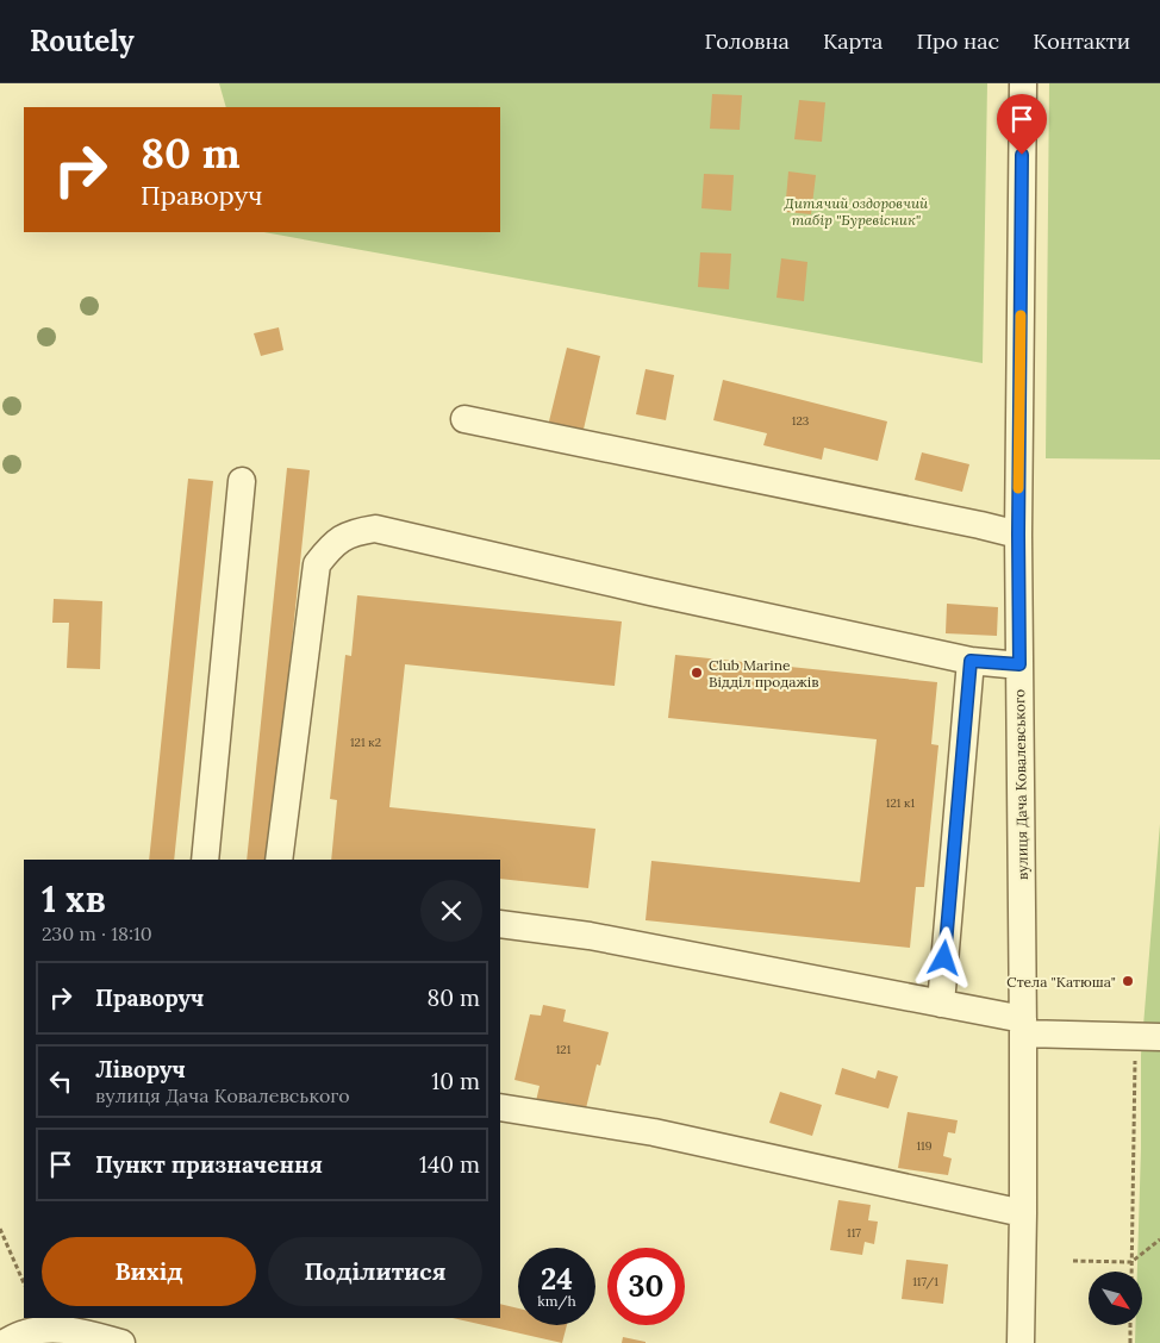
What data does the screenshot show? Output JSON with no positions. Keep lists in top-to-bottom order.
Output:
{
  "streets": {
    "street": ["вулиця Дача Ковалевського"]
  },
  "parks": ["Дитячий оздоровчий табір \"Буревісник\""],
  "places": ["Club Marine Відділ продажів", "Стела \"Катюша\""],
  "house_numbers": [
    "123",
    "121 к2",
    "121 к1",
    "121",
    "119",
    "117",
    "117/1"
  ],
  "north": "bottom right",
  "page": {
    "header": "Routely",
    "nav": [
      "Головна",
      "Карта",
      "Про нас",
      "Контакти"
    ],
    "turn": ["80 m", "Праворуч"],
    "heading": ["1 хв", "230 m · 18:10"],
    "list": [
      {
        "name": "Праворуч",
        "value": "80 m"
      },
      {
        "name": "Ліворуч",
        "note": "вулиця Дача Ковалевського",
        "value": "10 m"
      },
      {
        "name": "Пункт призначення",
        "value": "140 m"
      }
    ],
    "buttons": ["Вихід", "Поділитися"],
    "speed": "24 km/h",
    "limit": "30"
  }
}
